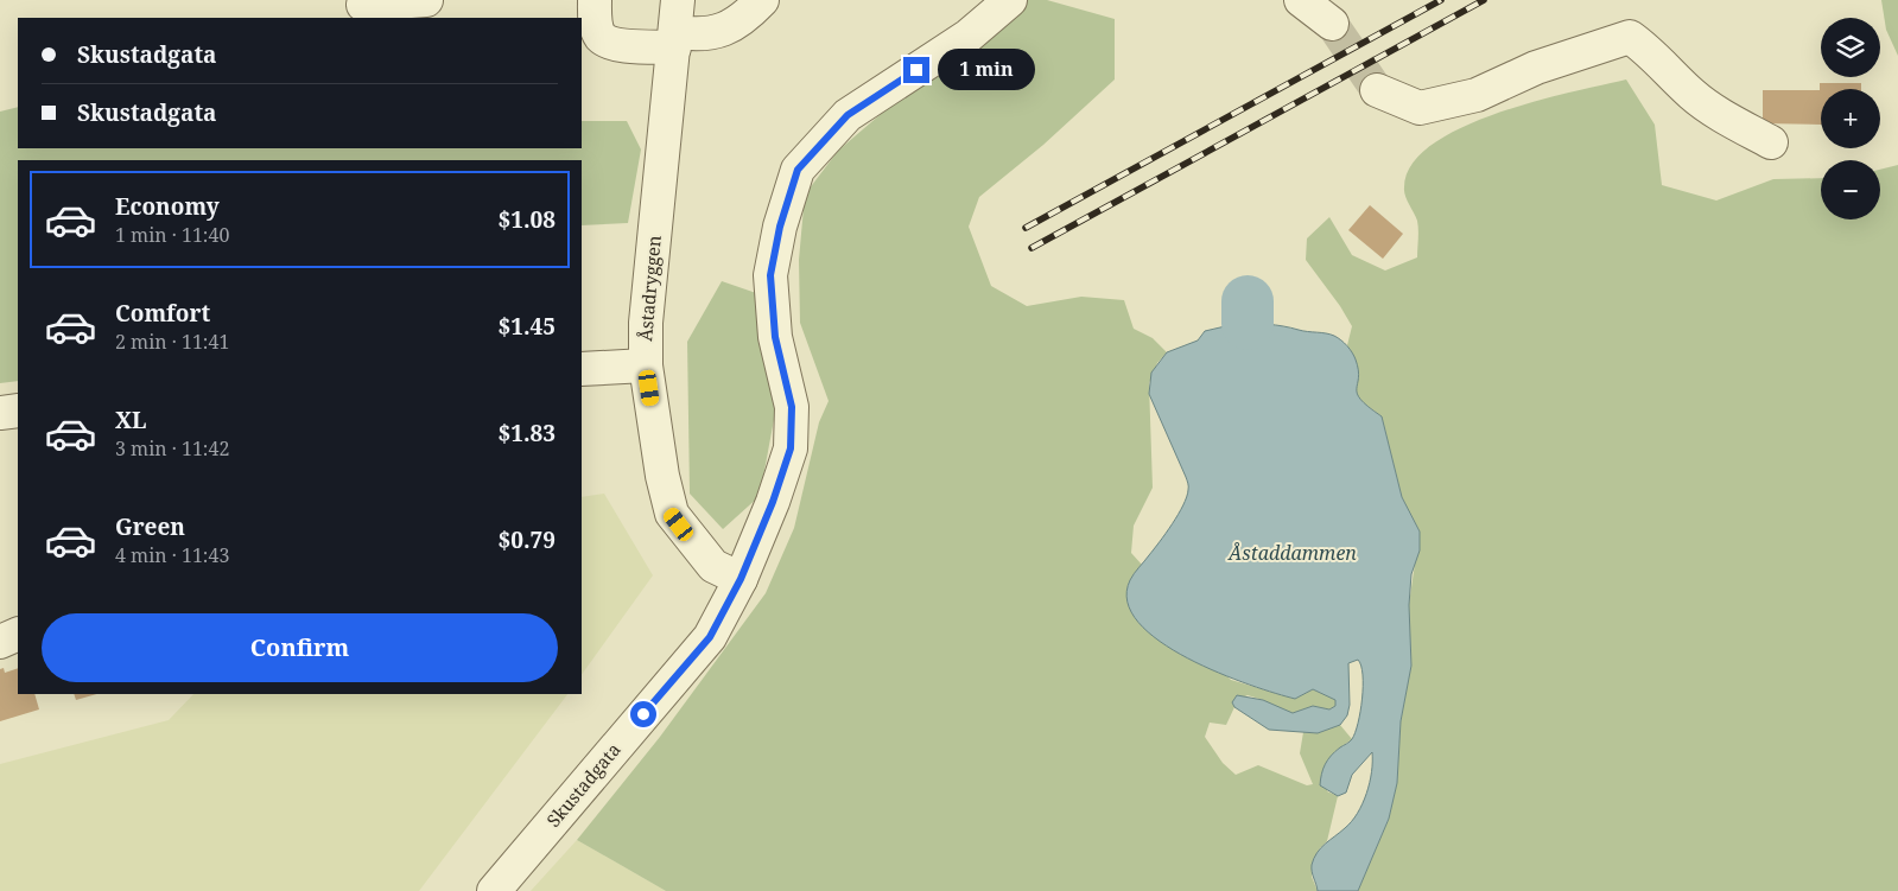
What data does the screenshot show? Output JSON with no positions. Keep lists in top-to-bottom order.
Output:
{
  "streets": {
    "street": ["Åstadryggen", "Skustadgata"]
  },
  "crossings": [
    ["Åstadryggen", "Skustadgata"]
  ],
  "water": ["Åstaddammen"],
  "page": {
    "map_buttons": ["+", "−"],
    "banner": ["Skustadgata", "Skustadgata"],
    "bubble": "1 min",
    "list": [
      {
        "name": "Economy",
        "note": "1 min · 11:40",
        "value": "$1.08"
      },
      {
        "name": "Comfort",
        "note": "2 min · 11:41",
        "value": "$1.45"
      },
      {
        "name": "XL",
        "note": "3 min · 11:42",
        "value": "$1.83"
      },
      {
        "name": "Green",
        "note": "4 min · 11:43",
        "value": "$0.79"
      }
    ],
    "buttons": "Confirm"
  }
}
